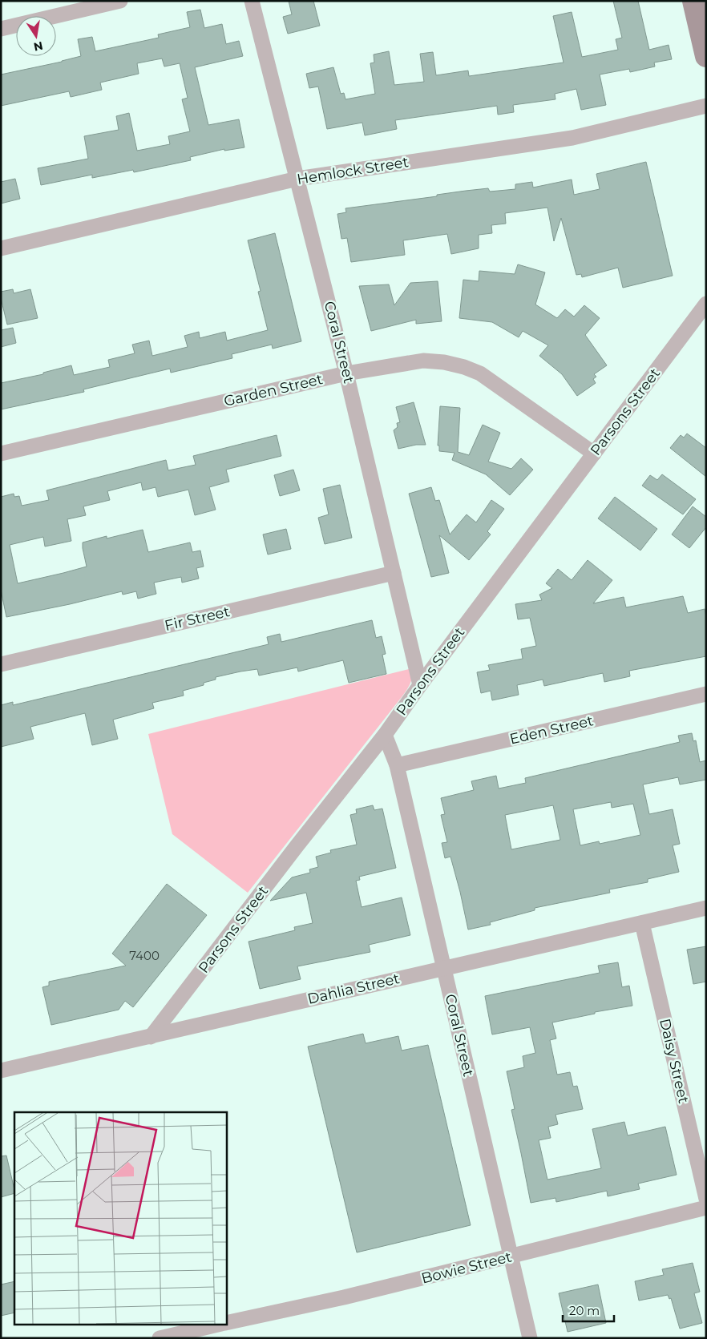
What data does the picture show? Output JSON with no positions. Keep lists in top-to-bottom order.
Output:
{
  "streets": {
    "street": [
      "Hemlock Street",
      "Coral Street",
      "Garden Street",
      "Parsons Street",
      "Fir Street",
      "Eden Street",
      "Dahlia Street",
      "Daisy Street",
      "Bowie Street"
    ]
  },
  "crossings": [
    ["Hemlock Street", "Coral Street"],
    ["Coral Street", "Garden Street"],
    ["Coral Street", "Parsons Street"],
    ["Coral Street", "Fir Street"],
    ["Coral Street", "Eden Street"],
    ["Coral Street", "Dahlia Street"],
    ["Coral Street", "Bowie Street"],
    ["Garden Street", "Parsons Street"],
    ["Parsons Street", "Dahlia Street"],
    ["Dahlia Street", "Daisy Street"]
  ],
  "house_numbers": ["7400"],
  "scale_bar": "20 m",
  "north": "bottom"
}
